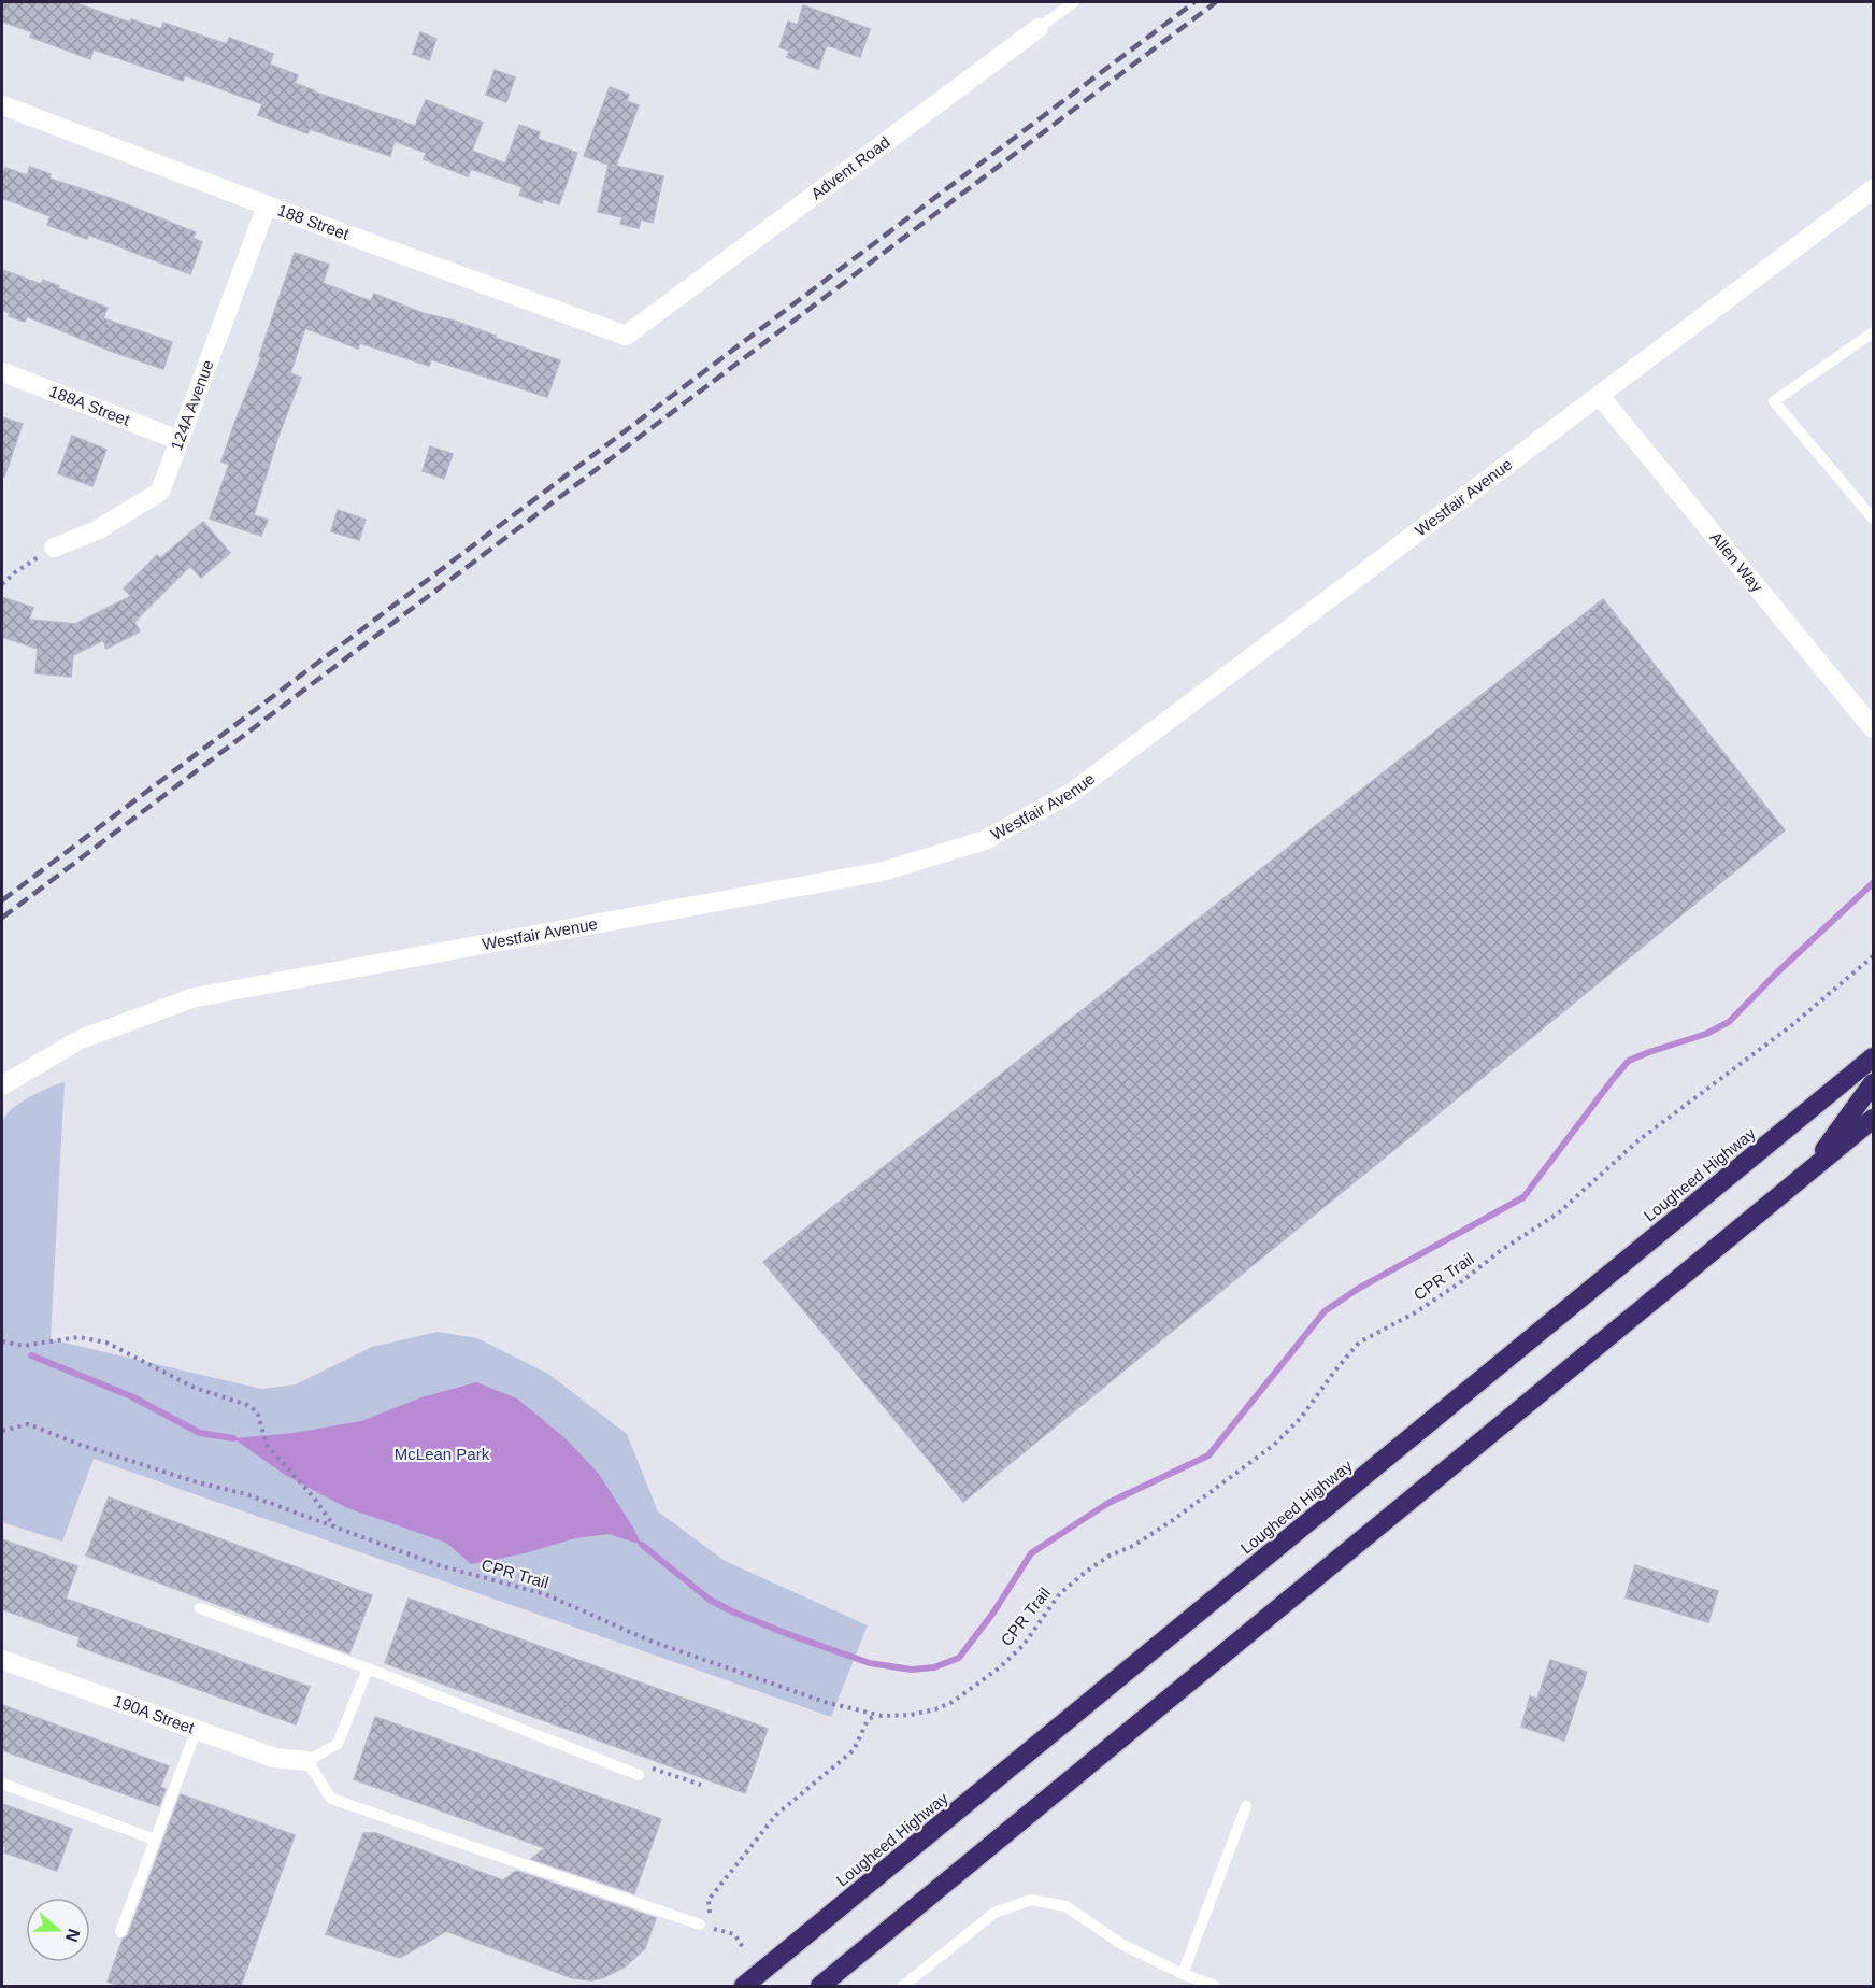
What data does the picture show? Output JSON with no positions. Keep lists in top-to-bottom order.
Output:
{
  "streets": {
    "highway": ["Lougheed Highway"],
    "street": [
      "Advent Road",
      "188 Street",
      "124A Avenue",
      "188A Street",
      "Westfair Avenue",
      "Allen Way",
      "190A Street"
    ],
    "path": ["CPR Trail"]
  },
  "crossings": [
    ["Advent Road", "188 Street"],
    ["188 Street", "124A Avenue"],
    ["124A Avenue", "188A Street"],
    ["Westfair Avenue", "Allen Way"]
  ],
  "parks": ["McLean Park"],
  "north": "right"
}
